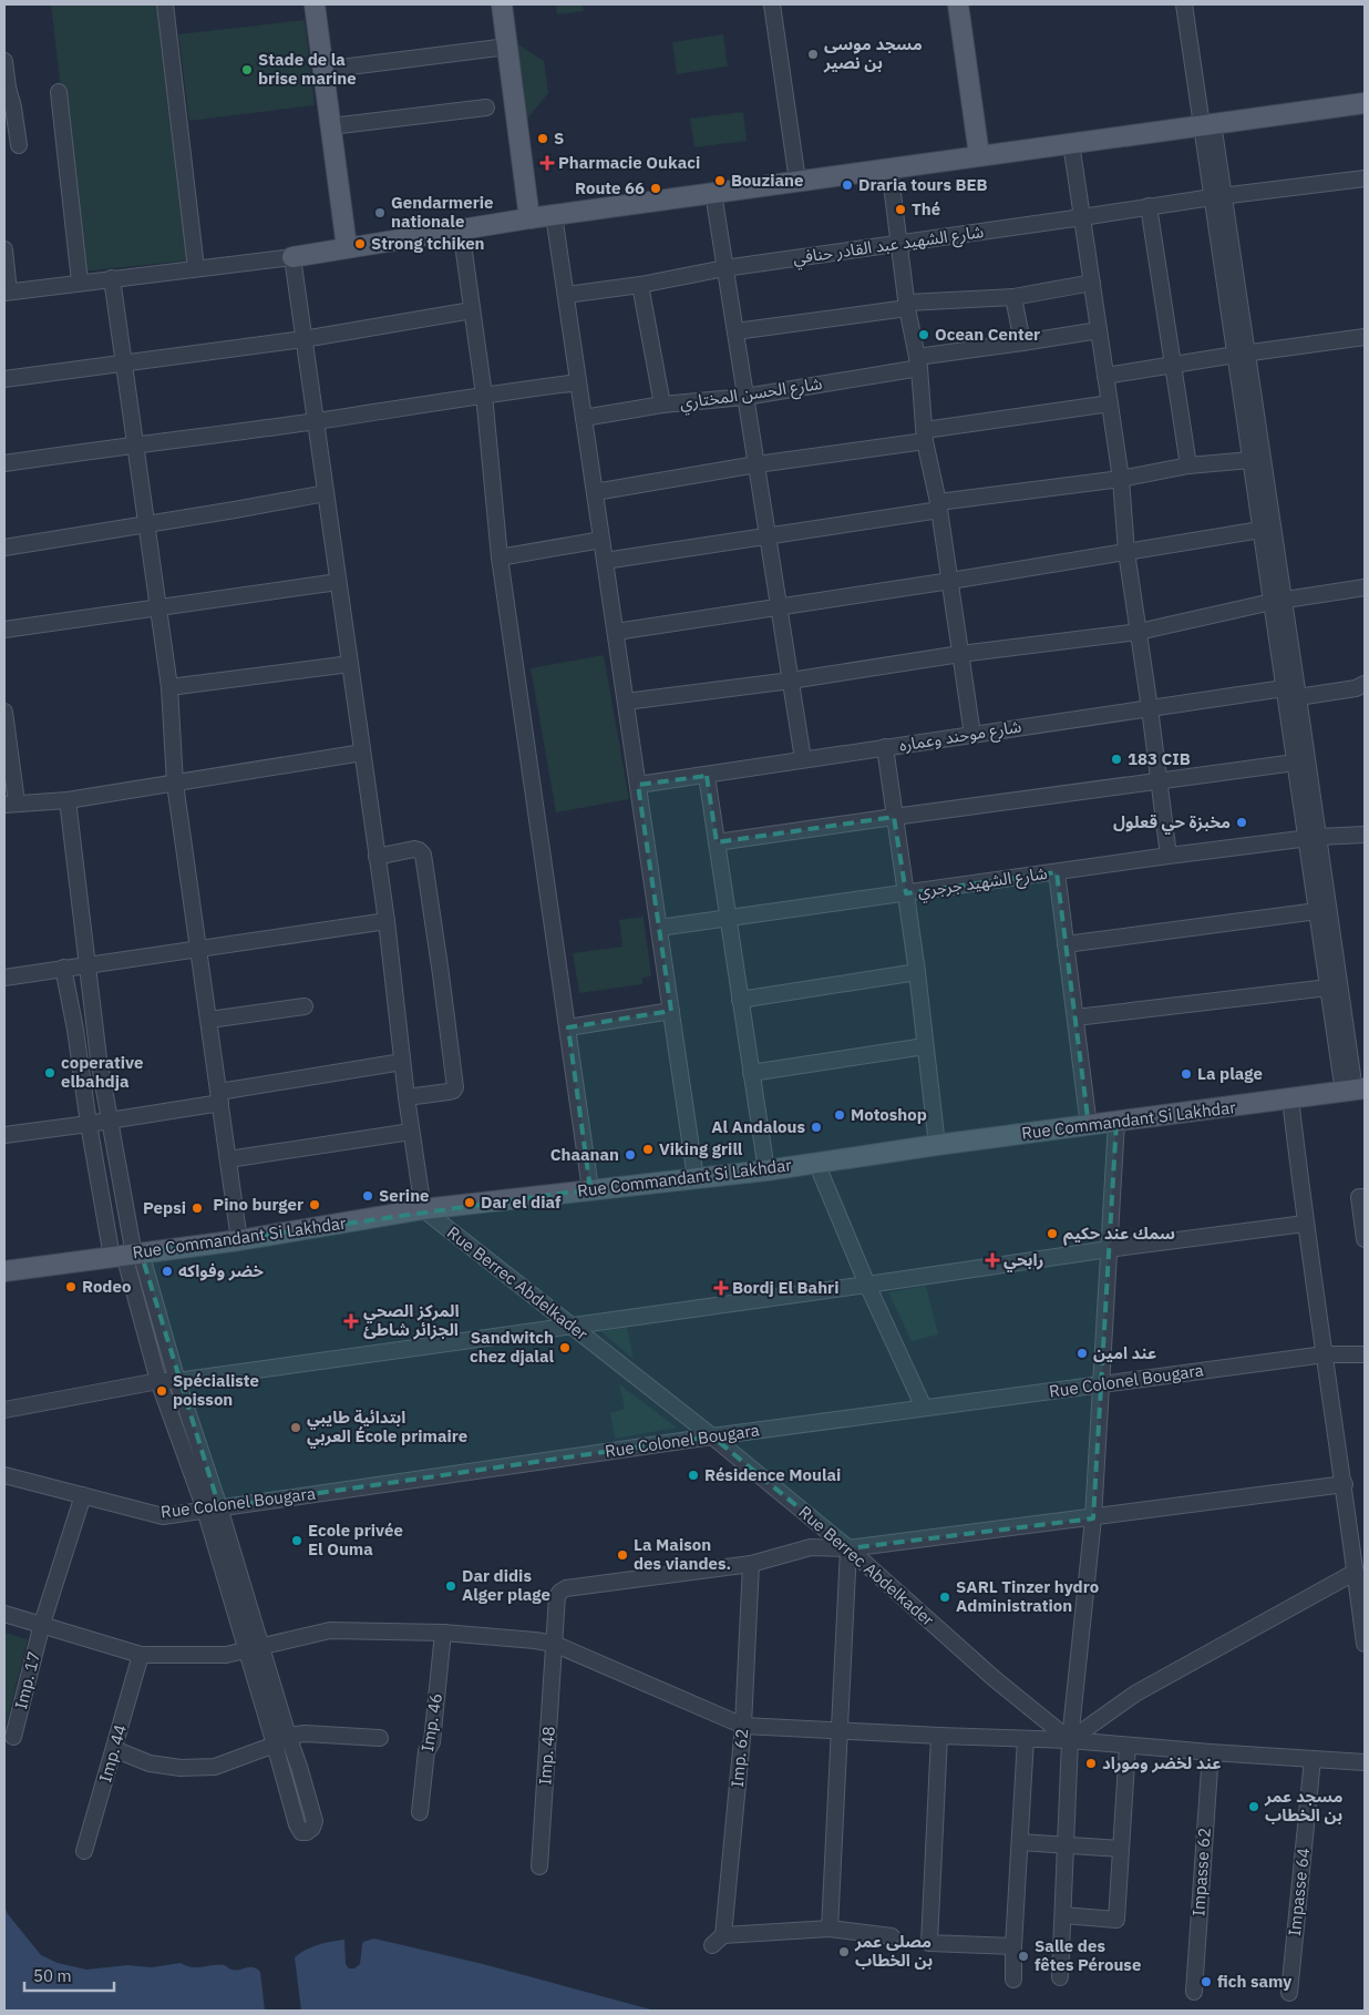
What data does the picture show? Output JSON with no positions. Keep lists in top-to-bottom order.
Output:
{
  "streets": {
    "main road": ["Rue Commandant Si Lakhdar"],
    "street": [
      "شارع الشهيد عبد القادر حنافي",
      "شارع الحسن المختاري",
      "شارع موحند وعماره",
      "شارع الشهيد جرجري",
      "Rue Berrec Abdelkader",
      "Rue Colonel Bougara",
      "Imp. 17",
      "Imp. 46",
      "Imp. 44",
      "Imp. 48",
      "Imp. 62",
      "Impasse 62",
      "Impasse 64"
    ]
  },
  "crossings": [
    ["Rue Commandant Si Lakhdar", "Rue Berrec Abdelkader"],
    ["Rue Berrec Abdelkader", "Rue Colonel Bougara"],
    ["Rue Berrec Abdelkader", "Imp. 48"],
    ["Rue Colonel Bougara", "Imp. 17"],
    ["Imp. 48", "Imp. 62"]
  ],
  "places": {
    "other": [
      "مسجد موسى بن نصير",
      "Stade de la brise marine",
      "S",
      "Bouziane",
      "Draria tours BEB",
      "Route 66",
      "Thé",
      "Gendarmerie nationale",
      "Strong tchiken",
      "Ocean Center",
      "183 CIB",
      "مخبزة حي قعلول",
      "coperative elbahdja",
      "La plage",
      "Motoshop",
      "Al Andalous",
      "Viking grill",
      "Chaanan",
      "Serine",
      "Dar el diaf",
      "Pino burger",
      "Pepsi",
      "سمك عند حكيم",
      "خضر وفواكه",
      "Rodeo",
      "Sandwitch chez djalal",
      "عند امين",
      "Spécialiste poisson",
      "ابتدائية طايبي العربي École primaire",
      "Résidence Moulai",
      "Ecole privée El Ouma",
      "La Maison des viandes.",
      "Dar didis Alger plage",
      "SARL Tinzer hydro Administration",
      "عند لخضر وموراد",
      "مسجد عمر بن الخطاب",
      "مصلى عمر بن الخطاب",
      "Salle des fêtes Pérouse",
      "fich samy"
    ],
    "health": [
      "Pharmacie Oukaci",
      "رابحي",
      "Bordj El Bahri",
      "المركز الصحي الجزائر شاطئ"
    ]
  },
  "scale_bar": "50 m"
}
